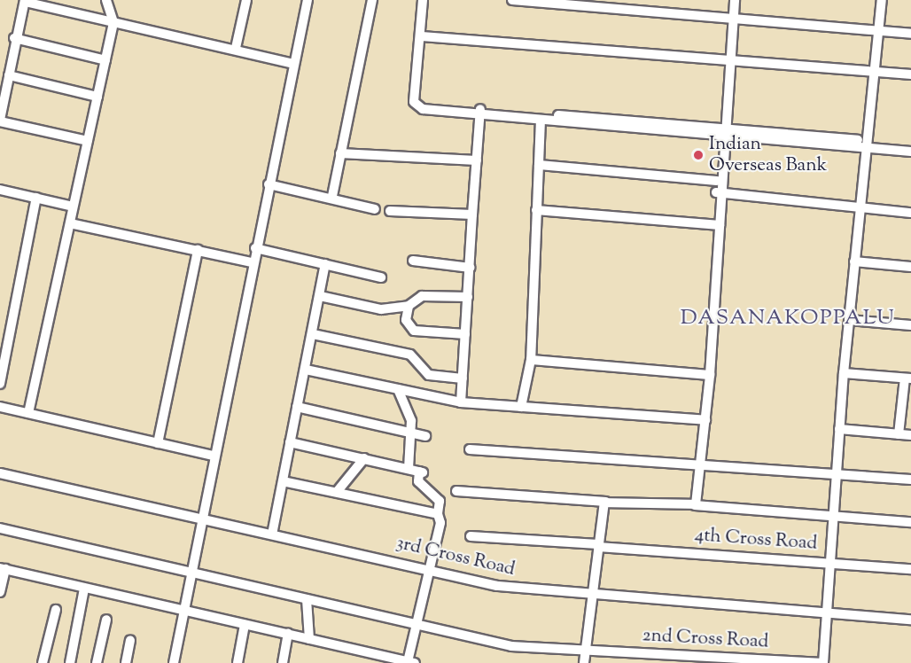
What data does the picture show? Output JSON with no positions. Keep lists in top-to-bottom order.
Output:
{
  "streets": {
    "street": ["4th Cross Road", "3rd Cross Road", "2nd Cross Road"]
  },
  "districts": ["DASANAKOPPALU"],
  "places": ["Indian Overseas Bank"]
}
